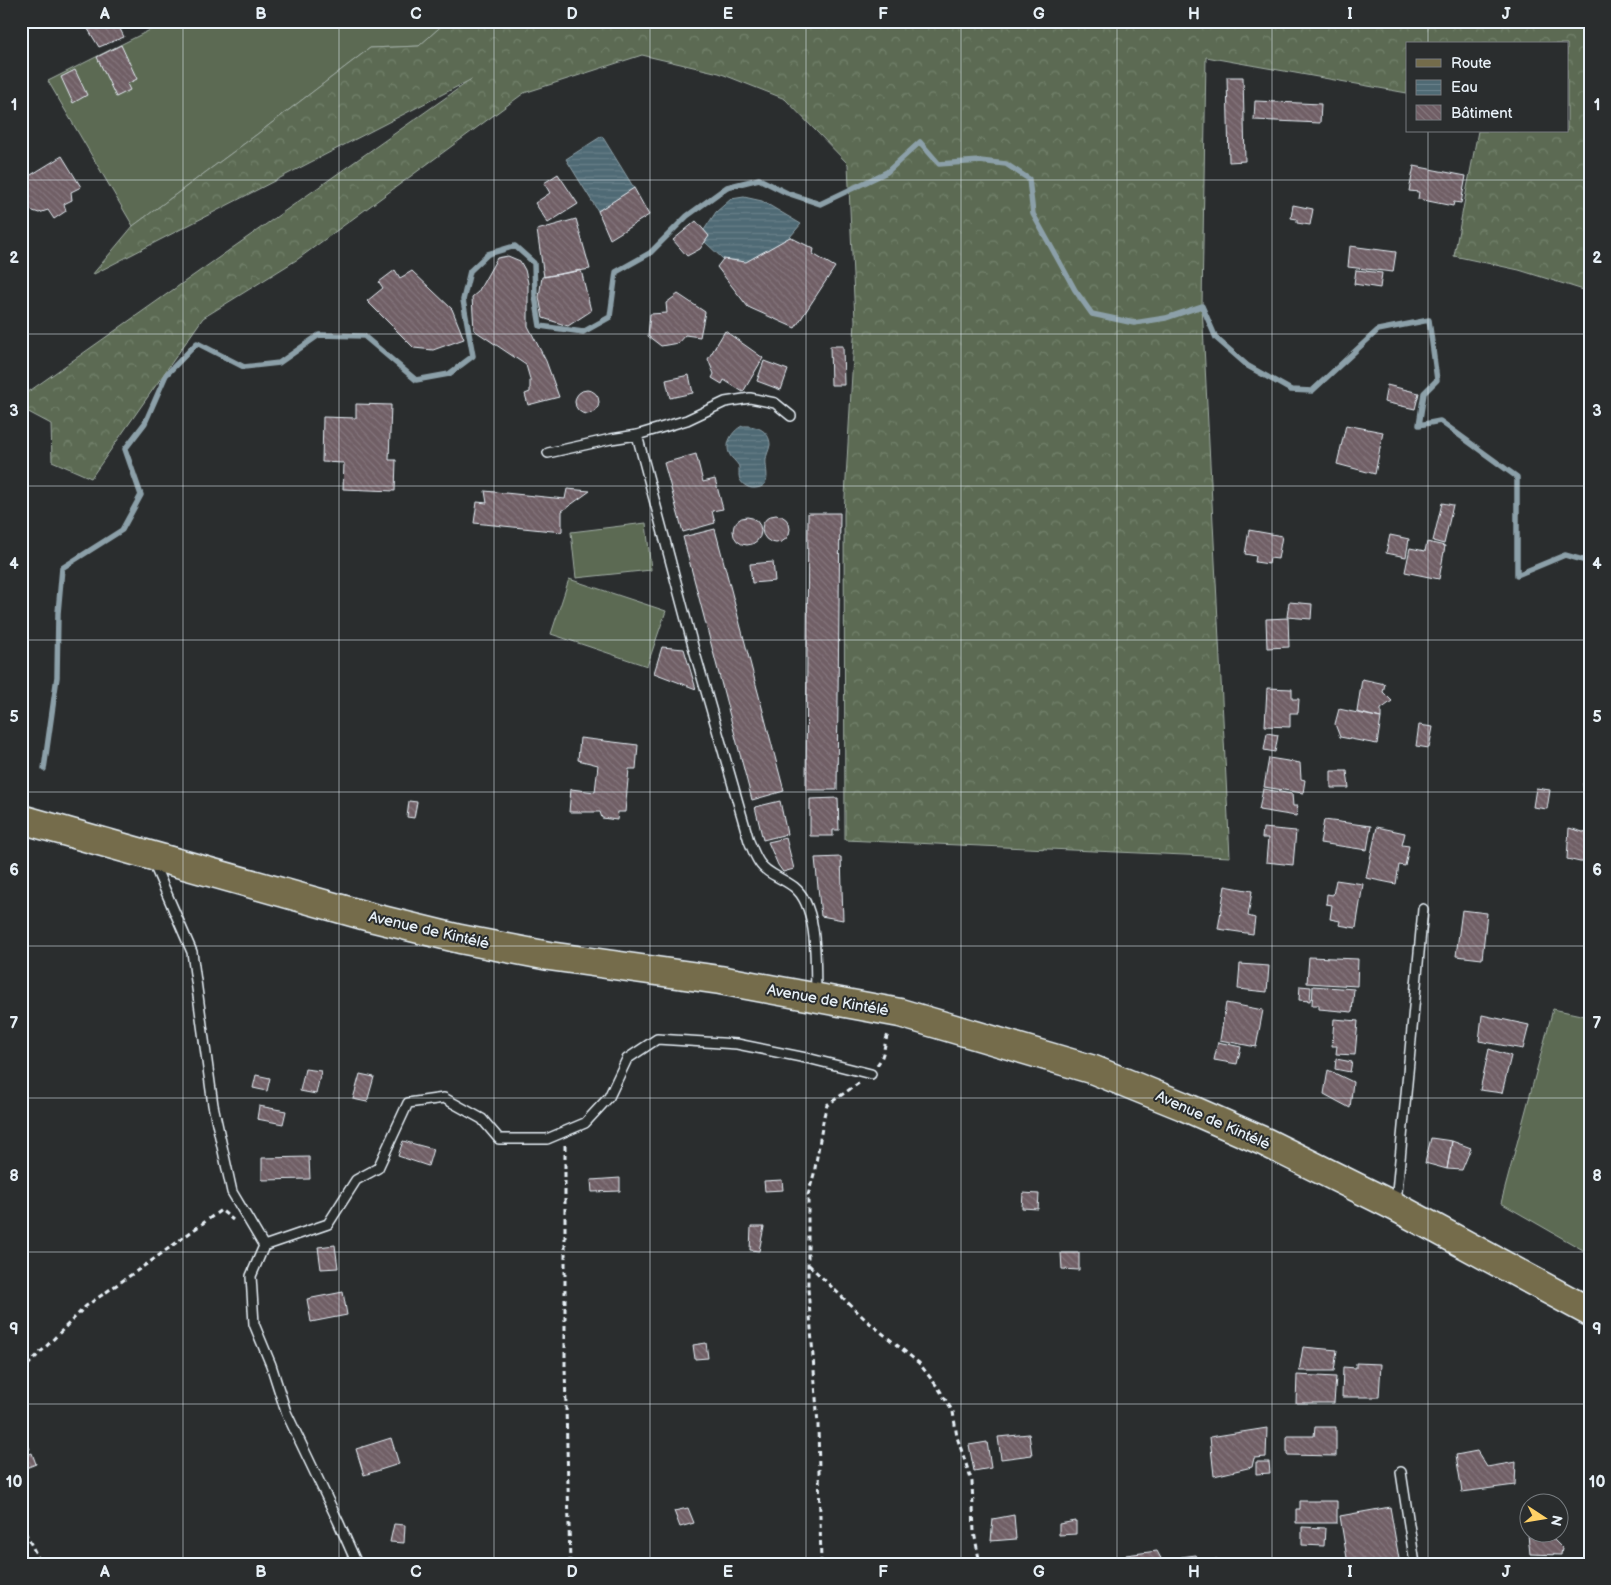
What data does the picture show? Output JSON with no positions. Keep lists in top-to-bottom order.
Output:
{
  "streets": {
    "main road": ["Avenue de Kintélé"]
  },
  "legend": ["Route", "Eau", "Bâtiment"],
  "north": "right",
  "grid": {
    "columns": [
      "A",
      "B",
      "C",
      "D",
      "E",
      "F",
      "G",
      "H",
      "I",
      "J"
    ],
    "rows": [
      "1",
      "2",
      "3",
      "4",
      "5",
      "6",
      "7",
      "8",
      "9",
      "10"
    ]
  }
}
